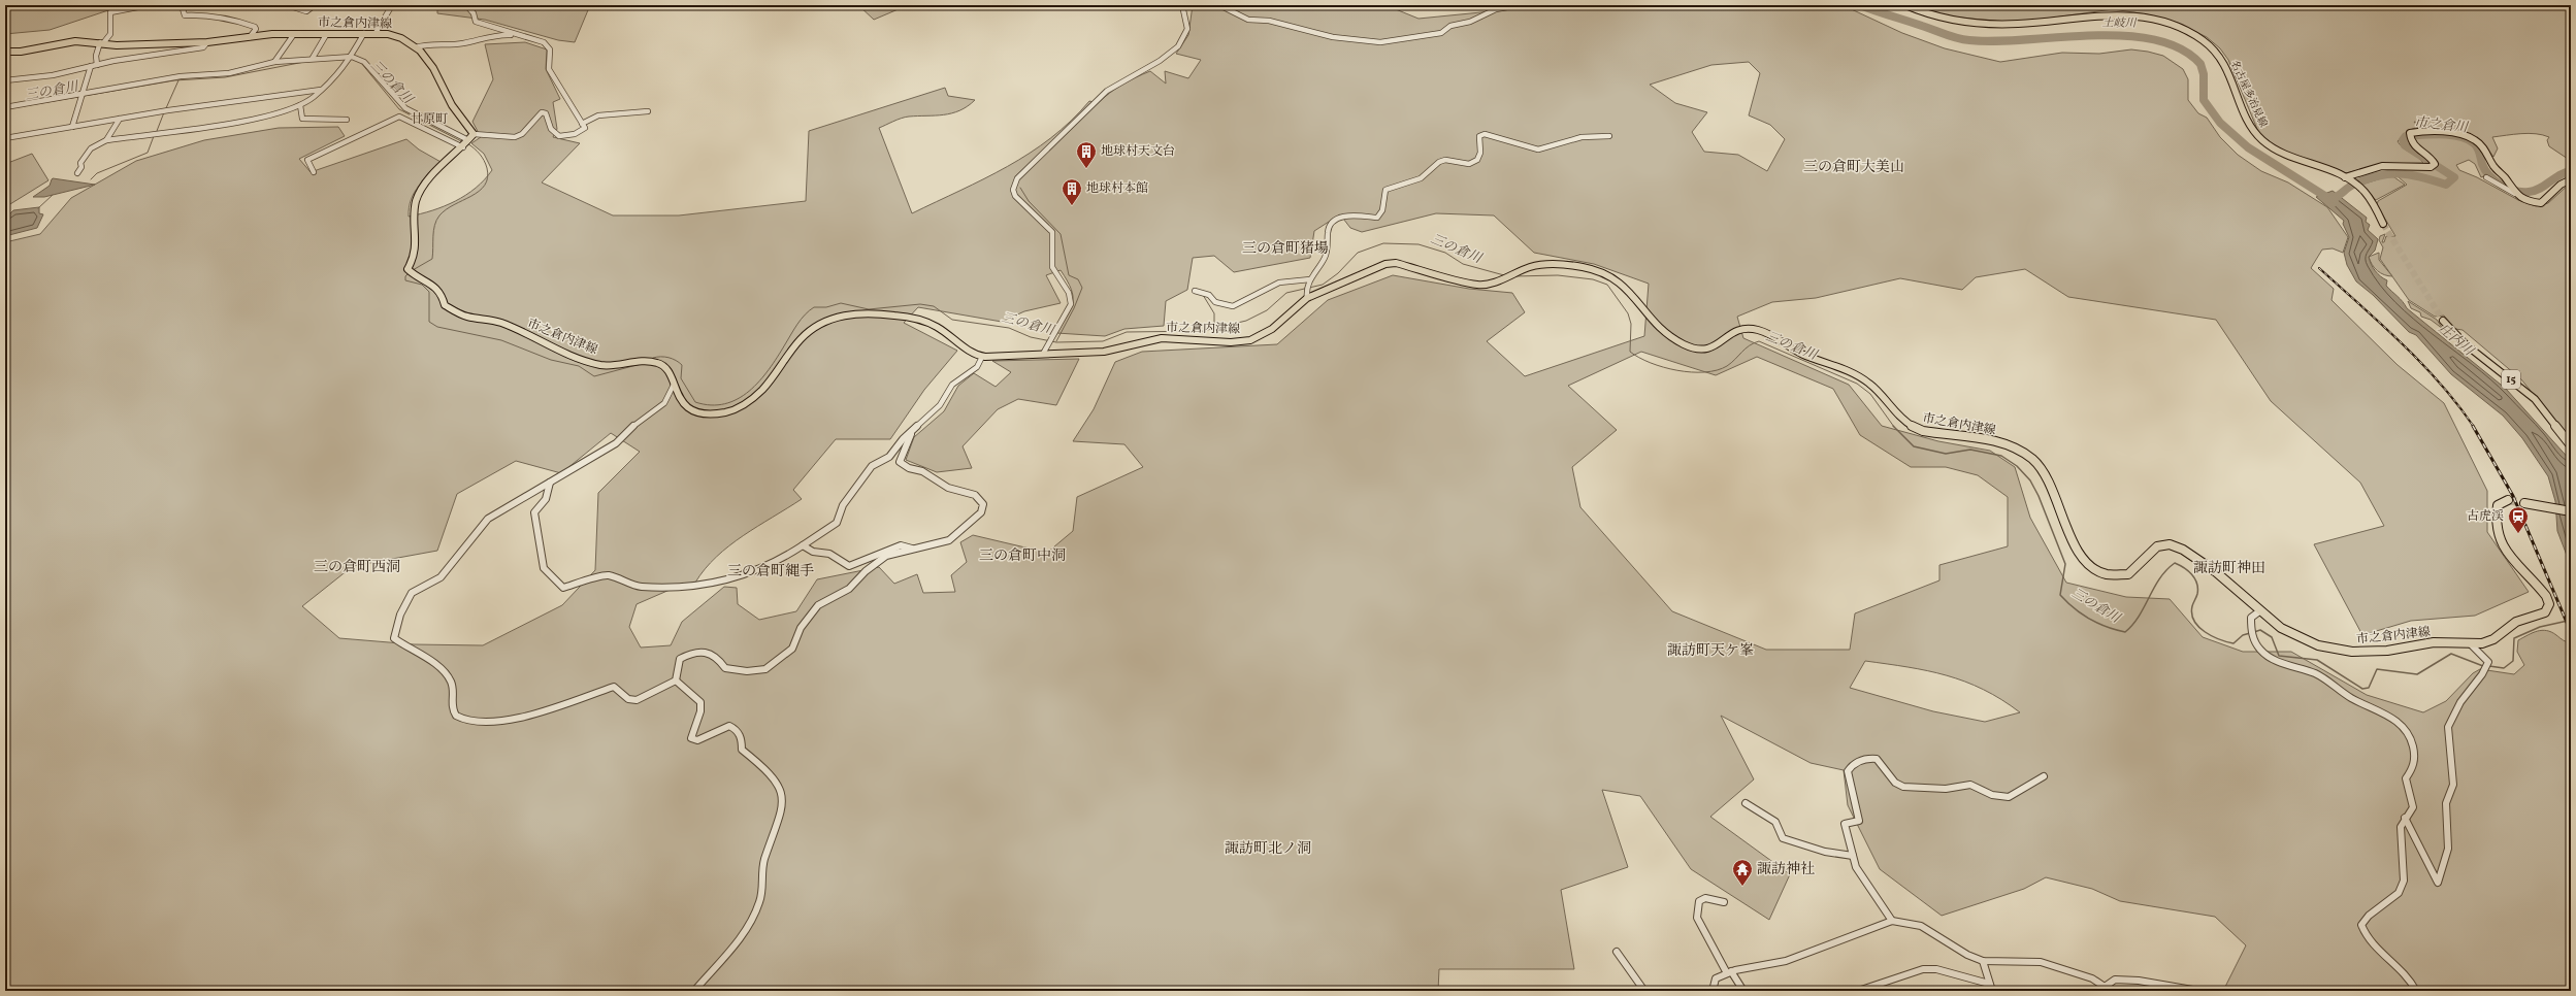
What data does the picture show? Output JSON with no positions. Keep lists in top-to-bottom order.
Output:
{
  "streets": {
    "main road": ["市之倉内津線", "名古屋多治見線", "15"]
  },
  "districts": [
    "廿原町",
    "三の倉町大美山",
    "三の倉町猪場",
    "三の倉町中洞",
    "三の倉町西洞",
    "諏訪町神田",
    "三の倉町縄手",
    "諏訪町天ケ峯",
    "諏訪町北ノ洞"
  ],
  "water": [
    "土岐川",
    "三の倉川",
    "市之倉川",
    "庄内川"
  ],
  "places": {
    "building": ["地球村天文台", "地球村本館"],
    "station": ["古虎渓"],
    "temple": ["諏訪神社"]
  }
}
